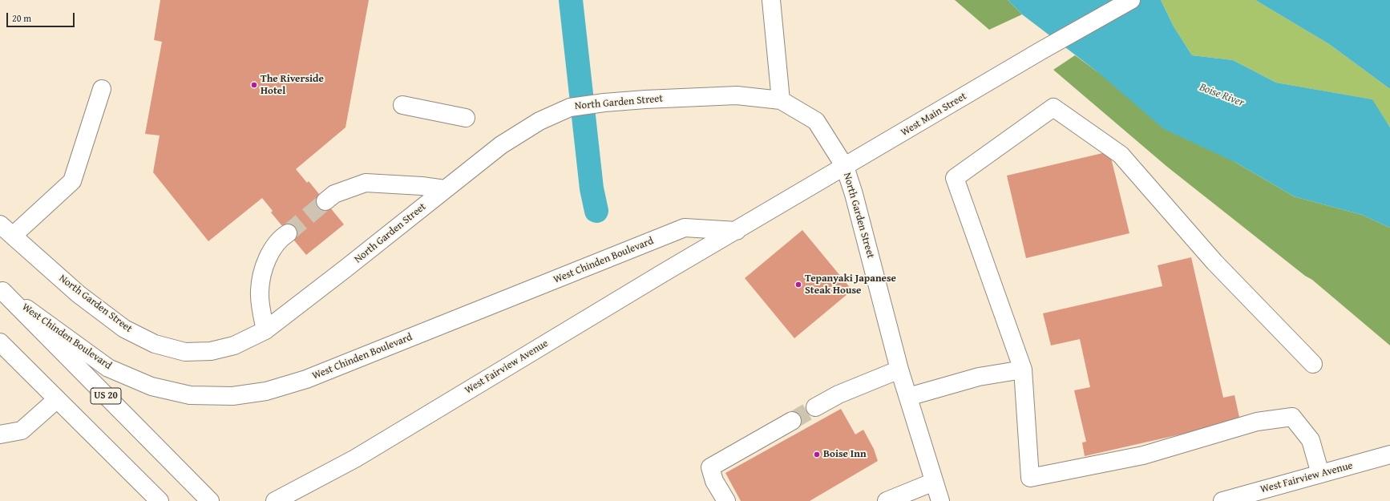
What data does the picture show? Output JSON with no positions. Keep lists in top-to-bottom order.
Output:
{
  "streets": {
    "main road": [
      "North Garden Street",
      "West Main Street",
      "West Chinden Boulevard",
      "West Fairview Avenue",
      "US 20"
    ]
  },
  "crossings": [
    ["North Garden Street", "West Main Street"],
    ["West Main Street", "West Chinden Boulevard"],
    ["West Main Street", "West Fairview Avenue"],
    ["West Chinden Boulevard", "West Fairview Avenue"],
    ["West Chinden Boulevard", "US 20"]
  ],
  "water": ["Boise River"],
  "places": ["The Riverside Hotel", "Tepanyaki Japanese Steak House", "Boise Inn"],
  "scale_bar": "20 m"
}
